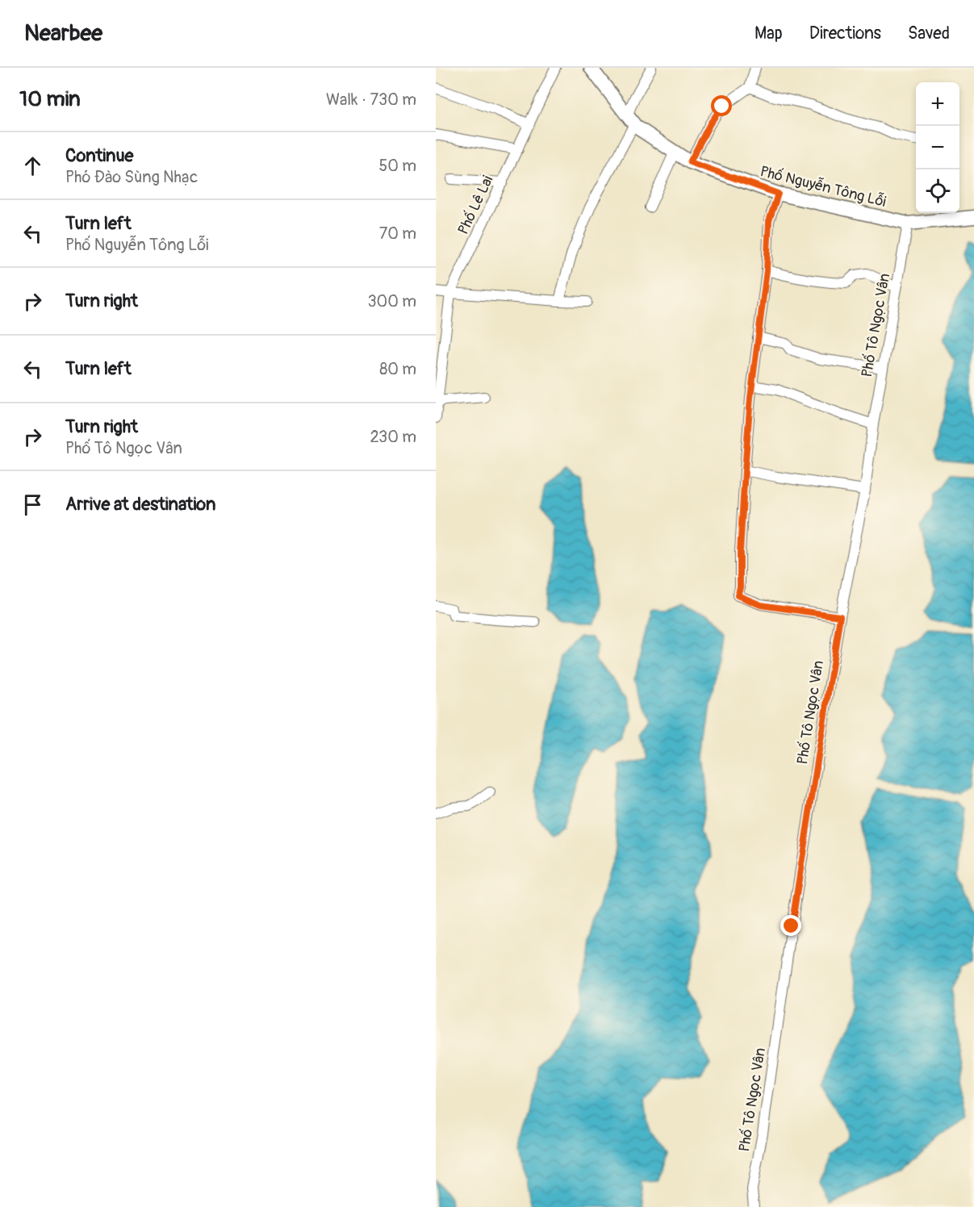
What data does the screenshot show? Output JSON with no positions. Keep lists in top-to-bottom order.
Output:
{
  "streets": {
    "street": ["Phố Nguyễn Tông Lỗi", "Phố Lê Lai", "Phố Tô Ngọc Vân"]
  },
  "crossings": [
    ["Phố Nguyễn Tông Lỗi", "Phố Tô Ngọc Vân"]
  ],
  "page": {
    "header": "Nearbee",
    "nav": ["Map", "Directions", "Saved"],
    "heading": ["10 min", "Walk · 730 m"],
    "map_buttons": ["+", "−"],
    "list": [
      ["Continue", "Phó Đào Sùng Nhạc", "50 m"],
      ["Turn left", "Phố Nguyễn Tông Lỗi", "70 m"],
      ["Turn right", "300 m"],
      ["Turn left", "80 m"],
      ["Turn right", "Phố Tô Ngọc Vân", "230 m"],
      "Arrive at destination"
    ]
  }
}
